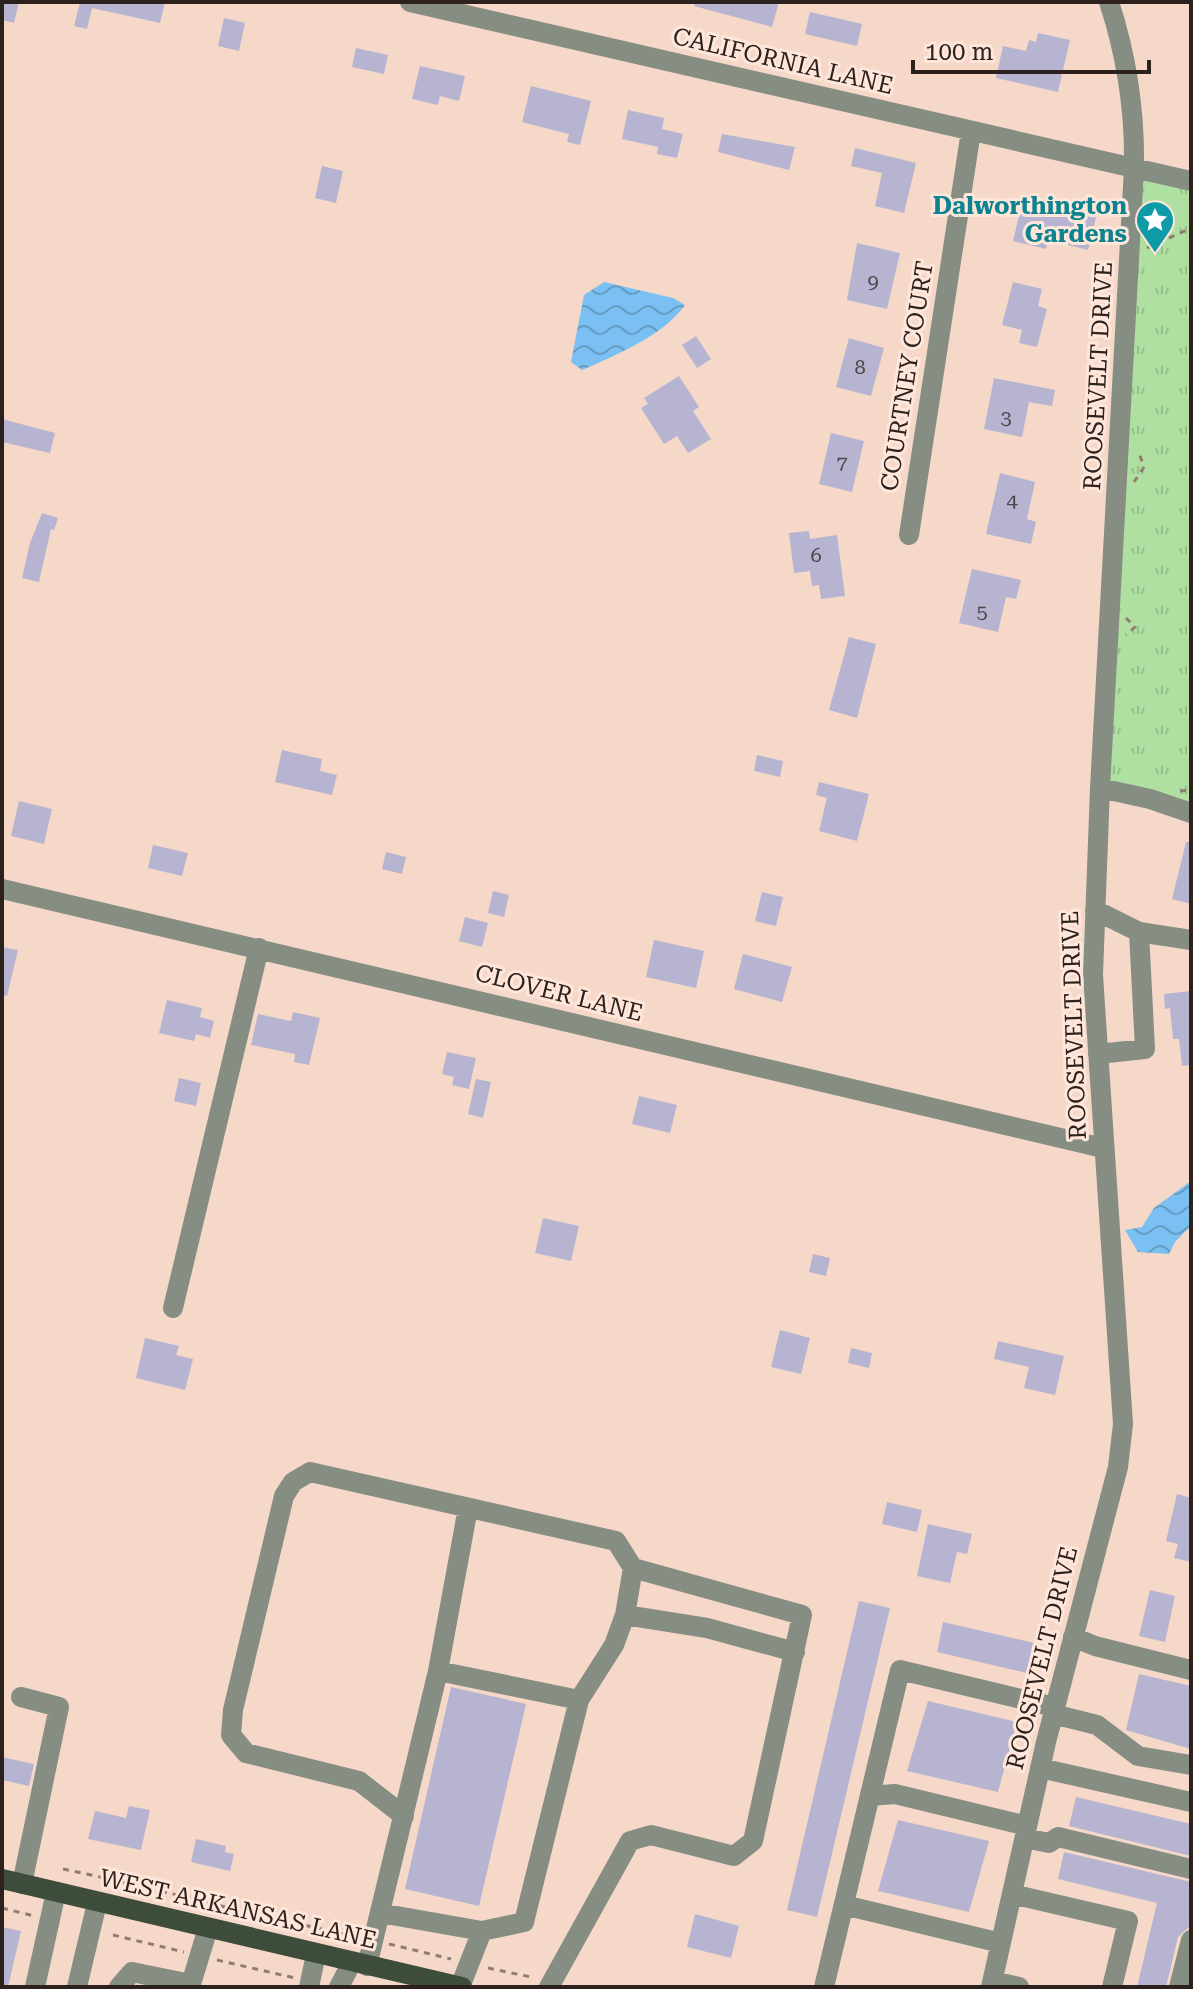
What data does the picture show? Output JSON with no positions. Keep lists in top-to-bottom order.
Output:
{
  "streets": {
    "main road": ["WEST ARKANSAS LANE"],
    "street": [
      "CALIFORNIA LANE",
      "COURTNEY COURT",
      "ROOSEVELT DRIVE",
      "CLOVER LANE"
    ]
  },
  "crossings": [
    ["CALIFORNIA LANE", "COURTNEY COURT"],
    ["CALIFORNIA LANE", "ROOSEVELT DRIVE"],
    ["ROOSEVELT DRIVE", "CLOVER LANE"]
  ],
  "places": {
    "place": ["Dalworthington Gardens"]
  },
  "house_numbers": [
    "9",
    "8",
    "3",
    "7",
    "4",
    "6",
    "5"
  ],
  "scale_bar": "100 m"
}
